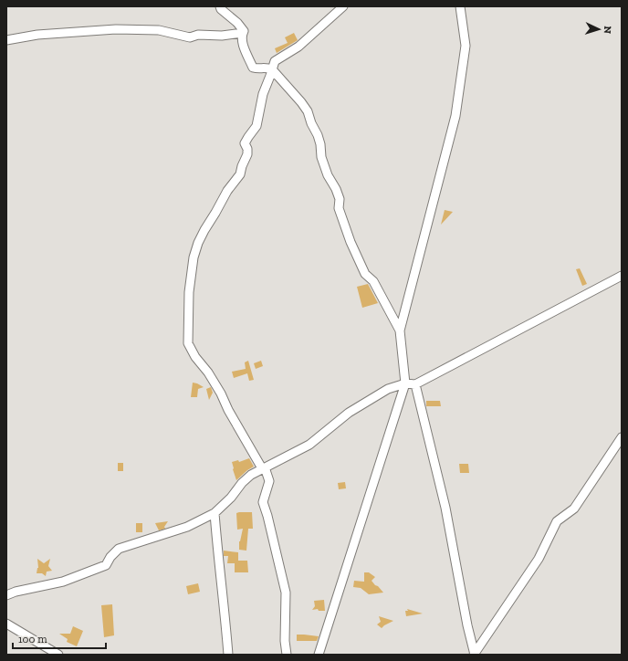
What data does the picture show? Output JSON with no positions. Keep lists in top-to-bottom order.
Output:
{
  "scale_bar": "100 m",
  "north": "right"
}
